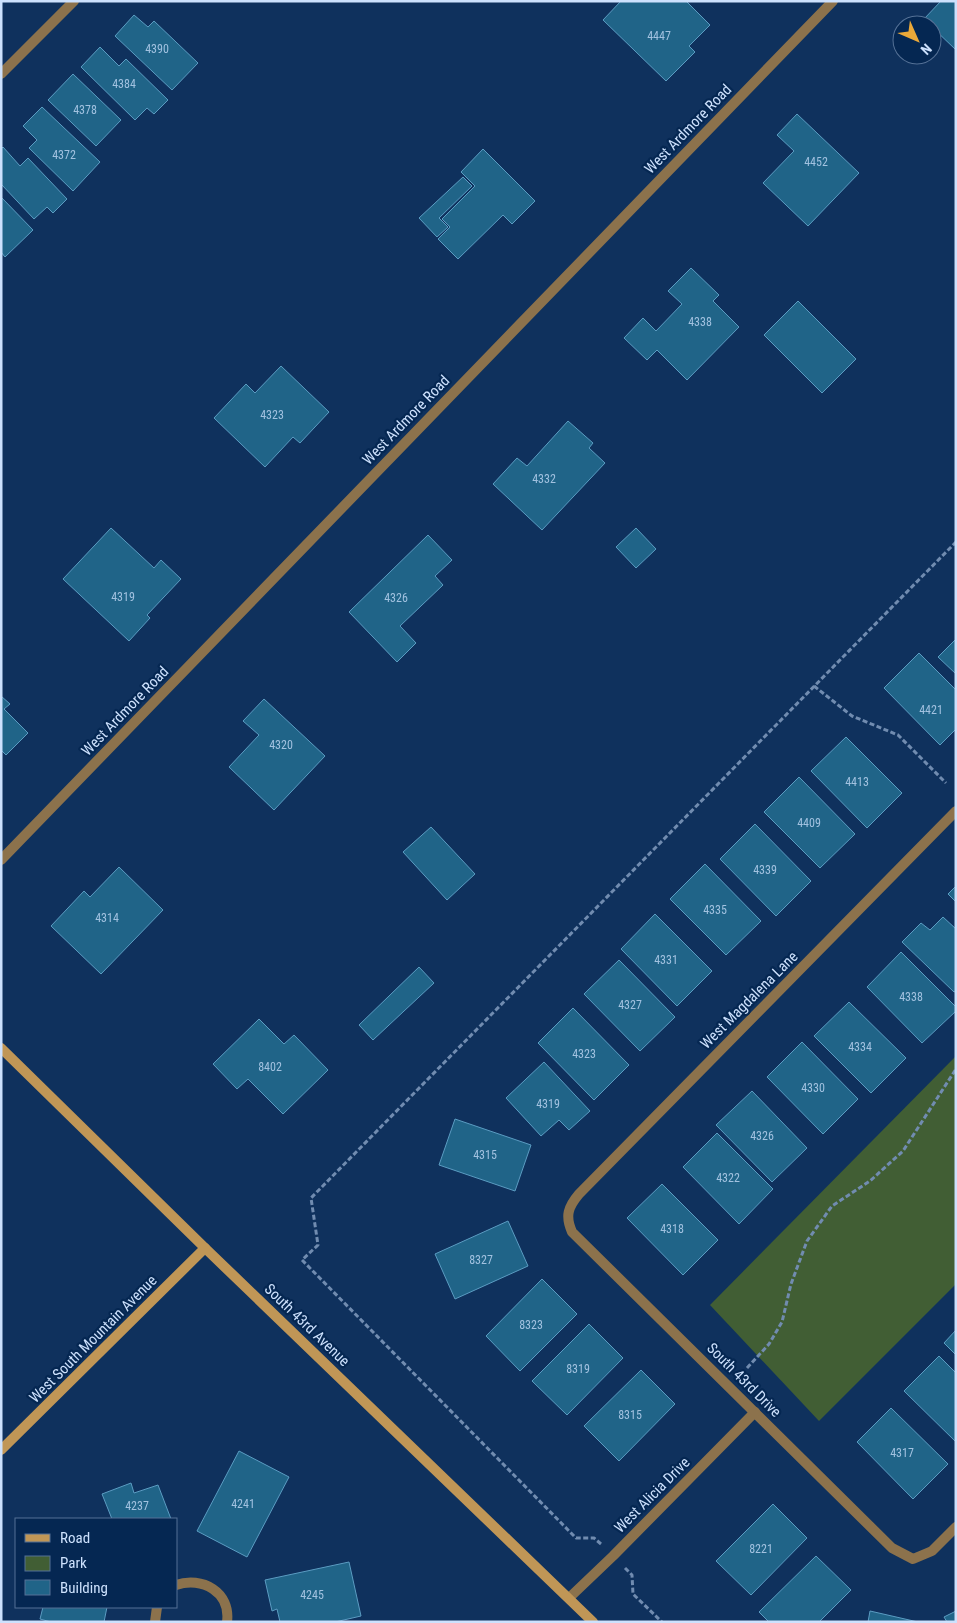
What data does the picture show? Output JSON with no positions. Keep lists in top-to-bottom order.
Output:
{
  "streets": {
    "street": [
      "West Ardmore Road",
      "West Magdalena Lane",
      "South 43rd Avenue",
      "West South Mountain Avenue",
      "South 43rd Drive",
      "West Alicia Drive"
    ]
  },
  "crossings": [
    ["West Magdalena Lane", "South 43rd Drive"],
    ["South 43rd Avenue", "West South Mountain Avenue"],
    ["South 43rd Avenue", "West Alicia Drive"],
    ["South 43rd Drive", "West Alicia Drive"]
  ],
  "house_numbers": [
    "4447",
    "4390",
    "4384",
    "4378",
    "4372",
    "4452",
    "4338",
    "4323",
    "4332",
    "4319",
    "4326",
    "4421",
    "4320",
    "4413",
    "4409",
    "4339",
    "4335",
    "4314",
    "4331",
    "4338",
    "4327",
    "4334",
    "4323",
    "8402",
    "4330",
    "4319",
    "4326",
    "4315",
    "4322",
    "4318",
    "8327",
    "8323",
    "8319",
    "8315",
    "4317",
    "4241",
    "4237",
    "8221",
    "4245"
  ],
  "legend": ["Road", "Park", "Building"],
  "north": "bottom right"
}
